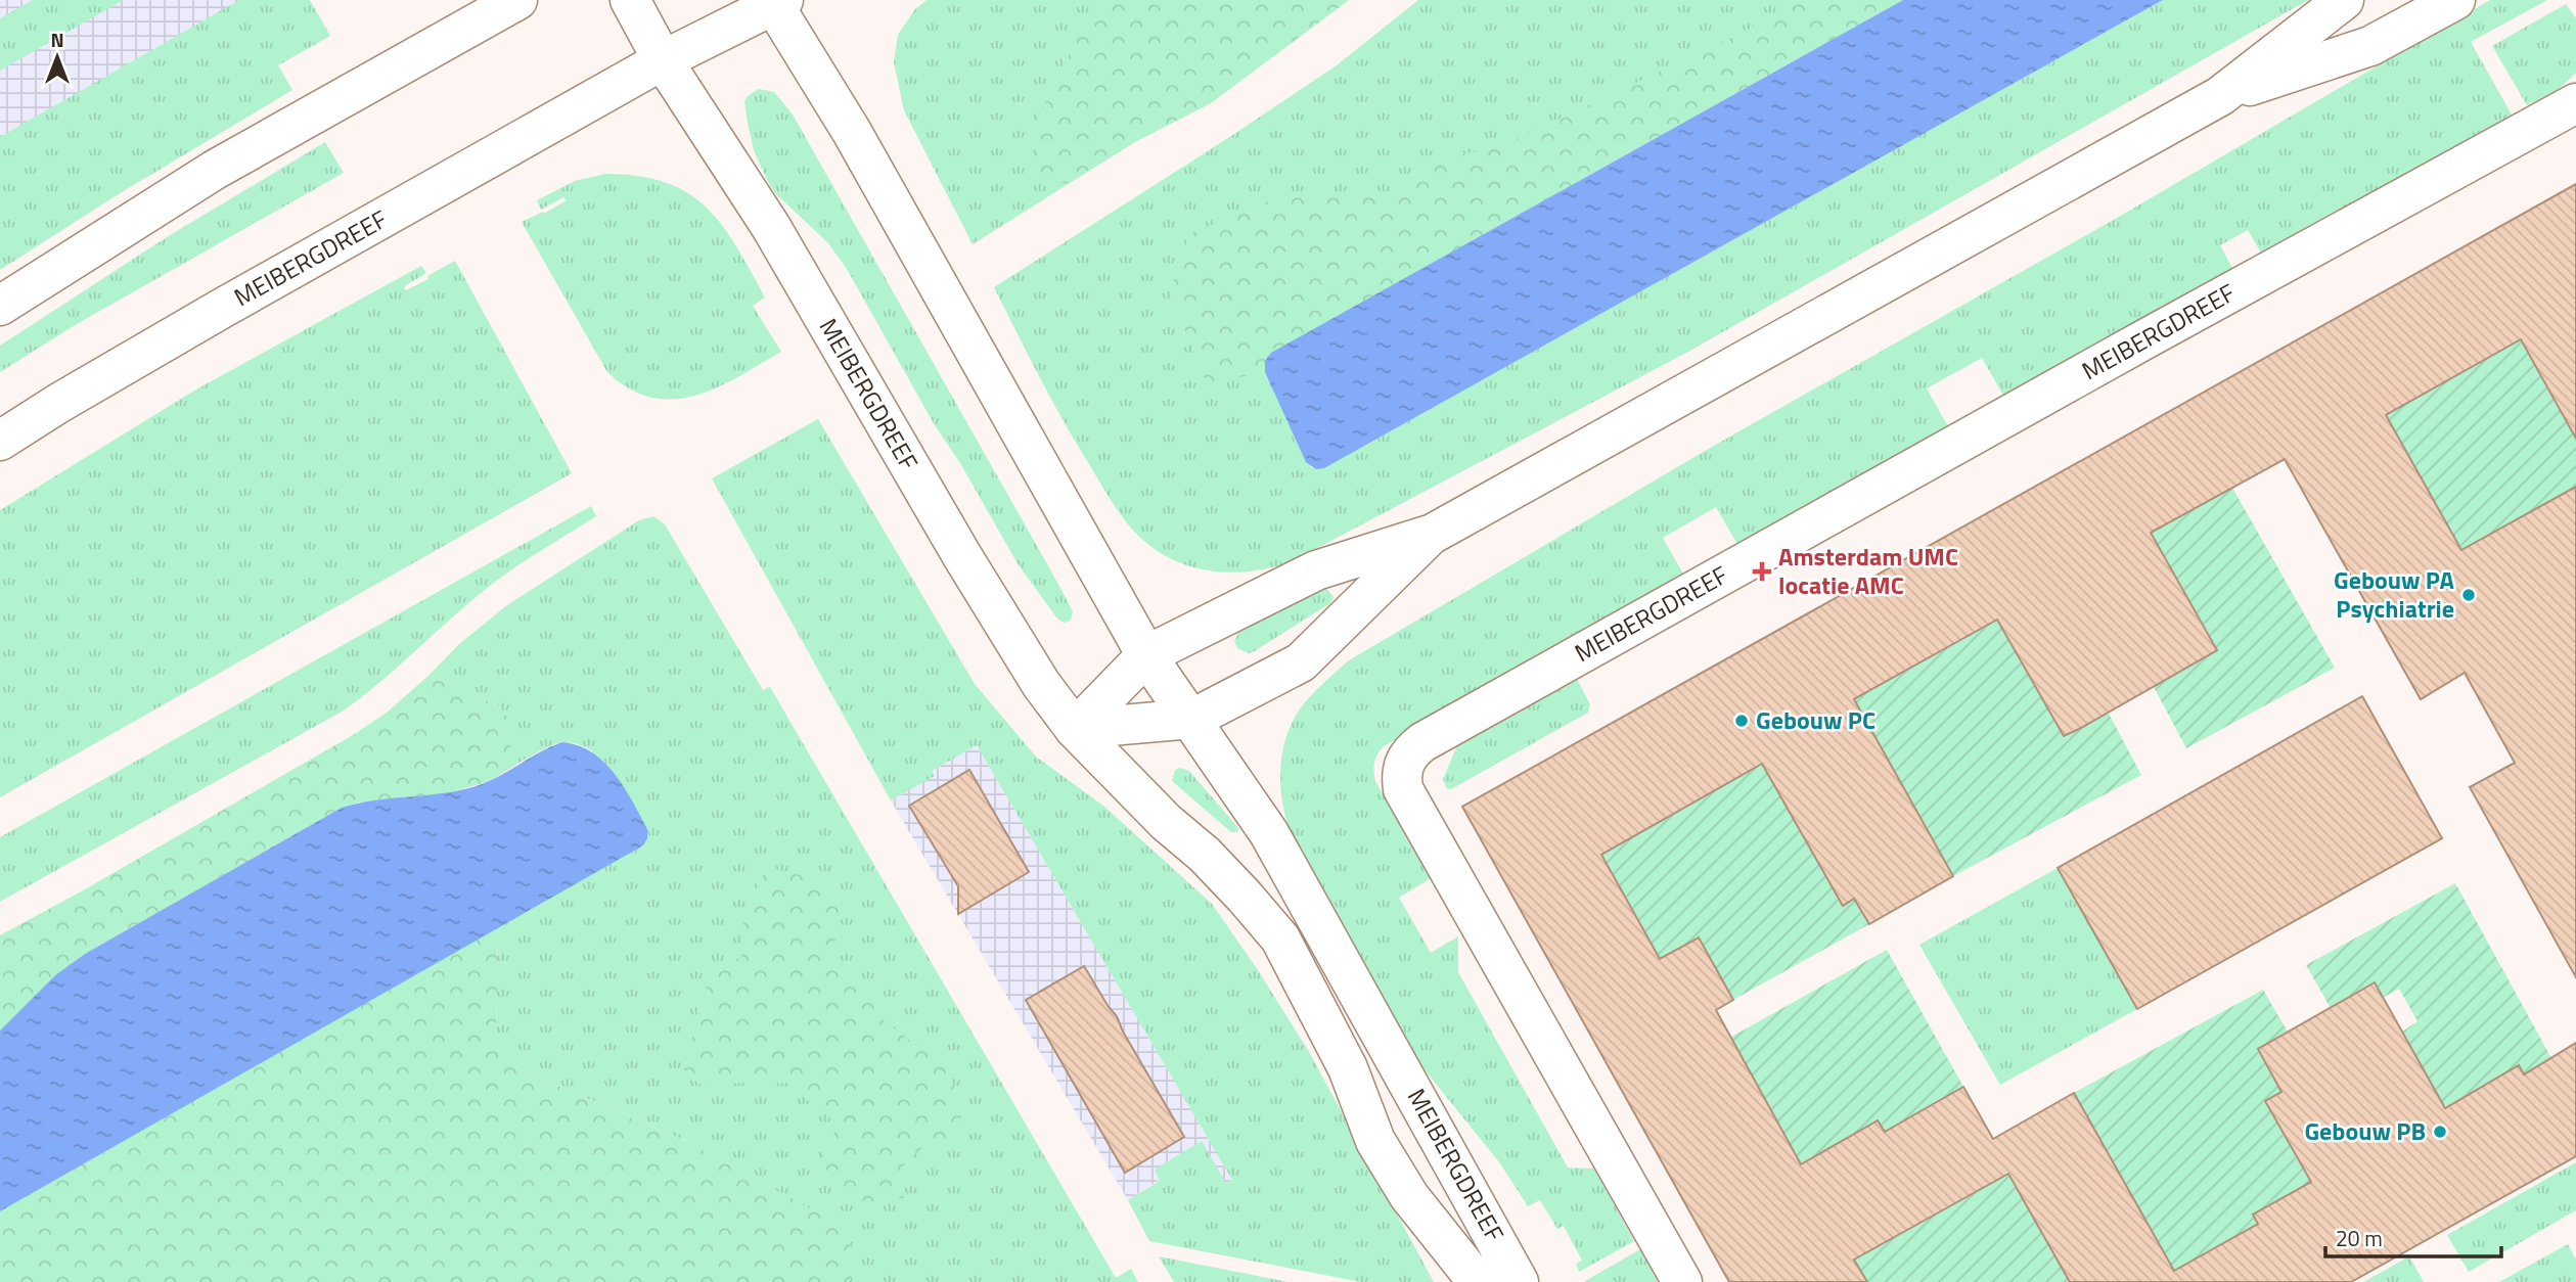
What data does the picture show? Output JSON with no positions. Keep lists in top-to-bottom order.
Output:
{
  "streets": {
    "street": ["MEIBERGDREEF"]
  },
  "places": {
    "health": ["Amsterdam UMC locatie AMC"],
    "other": ["Gebouw PA Psychiatrie", "Gebouw PC", "Gebouw PB"]
  },
  "scale_bar": "20 m",
  "north": "top"
}
